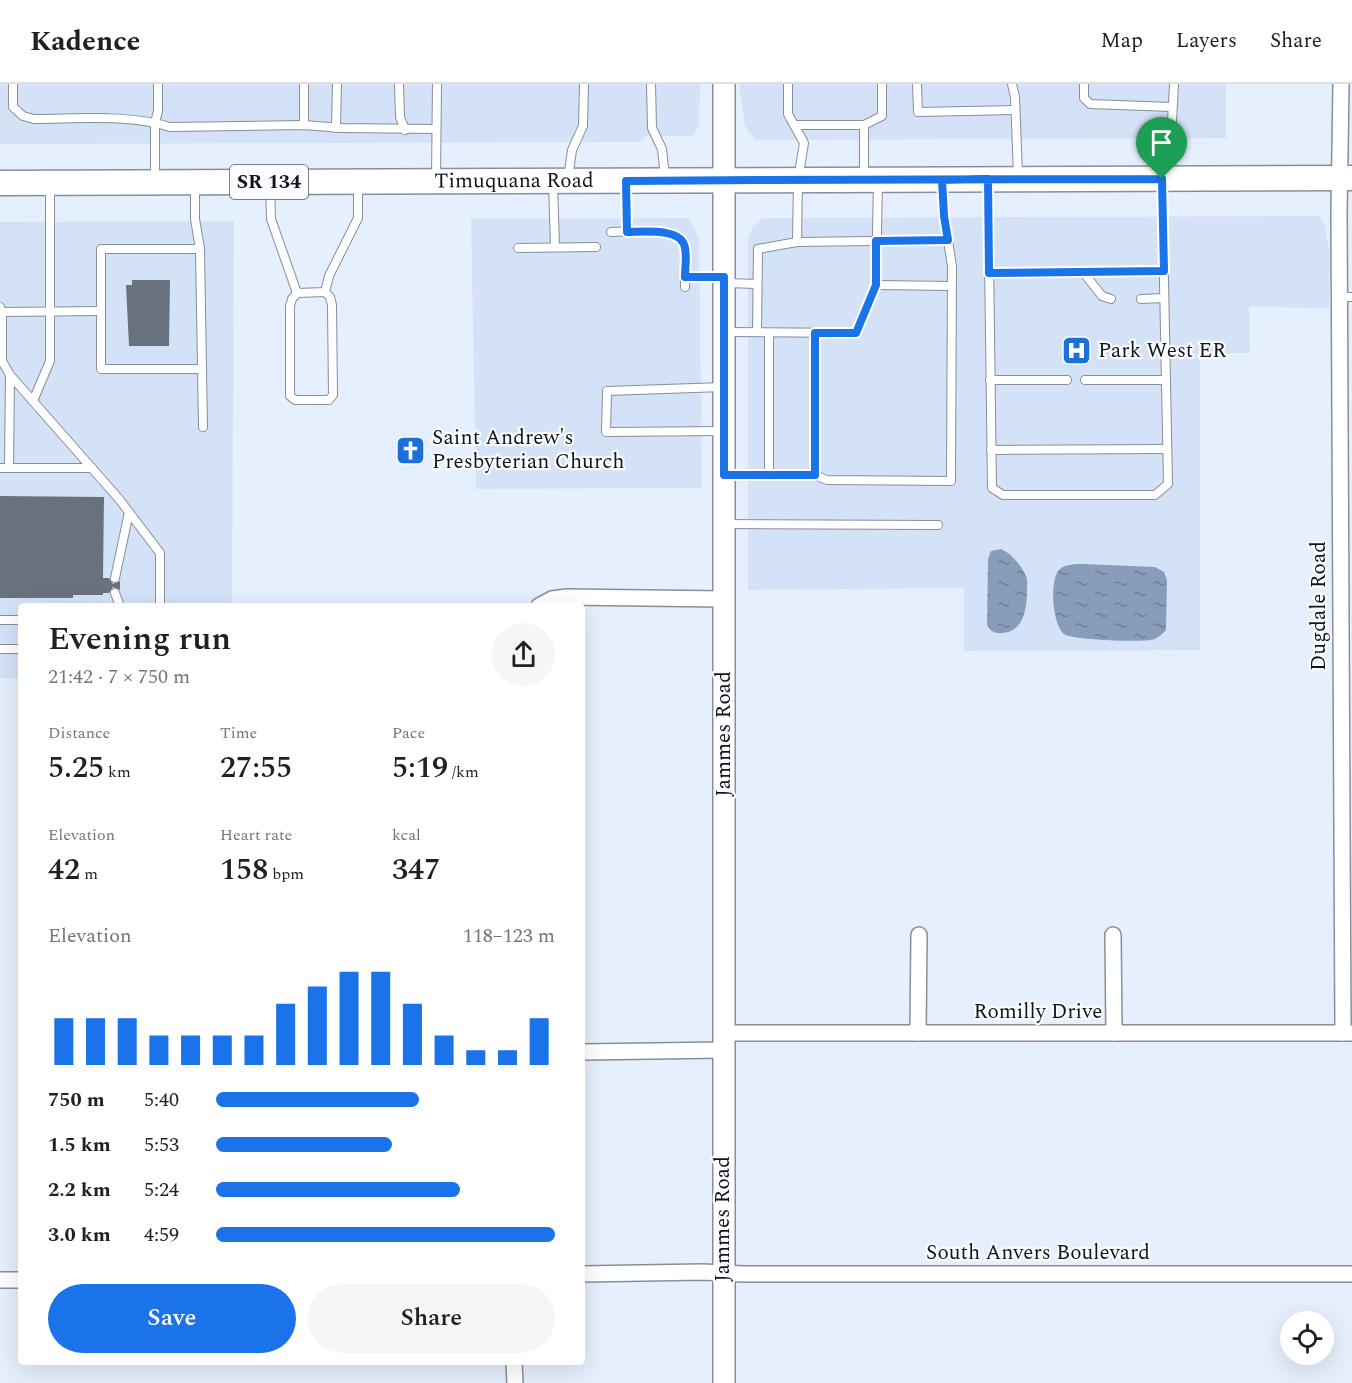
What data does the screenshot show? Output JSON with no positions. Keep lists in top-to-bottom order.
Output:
{
  "streets": {
    "main road": ["Timuquana Road", "SR 134"],
    "street": [
      "Dugdale Road",
      "Jammes Road",
      "Romilly Drive",
      "South Anvers Boulevard"
    ]
  },
  "crossings": [
    ["Timuquana Road", "Dugdale Road"],
    ["Timuquana Road", "Jammes Road"],
    ["Dugdale Road", "Romilly Drive"],
    ["Jammes Road", "Romilly Drive"],
    ["Jammes Road", "South Anvers Boulevard"]
  ],
  "places": {
    "hospital": ["Park West ER"],
    "church": ["Saint Andrew's Presbyterian Church"]
  },
  "page": {
    "header": "Kadence",
    "nav": ["Map", "Layers", "Share"],
    "heading": ["Evening run", "21:42 · 7 × 750 m"],
    "stats": [
      ["Distance", "5.25 km"],
      ["Time", "27:55"],
      ["Pace", "5:19 /km"],
      ["Elevation", "42 m"],
      ["Heart rate", "158 bpm"],
      ["kcal", "347"]
    ],
    "chart": ["Elevation", "118–123 m"],
    "list": [
      {
        "name": "750 m",
        "note": "5:40"
      },
      {
        "name": "1.5 km",
        "note": "5:53"
      },
      {
        "name": "2.2 km",
        "note": "5:24"
      },
      {
        "name": "3.0 km",
        "note": "4:59"
      }
    ],
    "buttons": ["Save", "Share"]
  }
}
